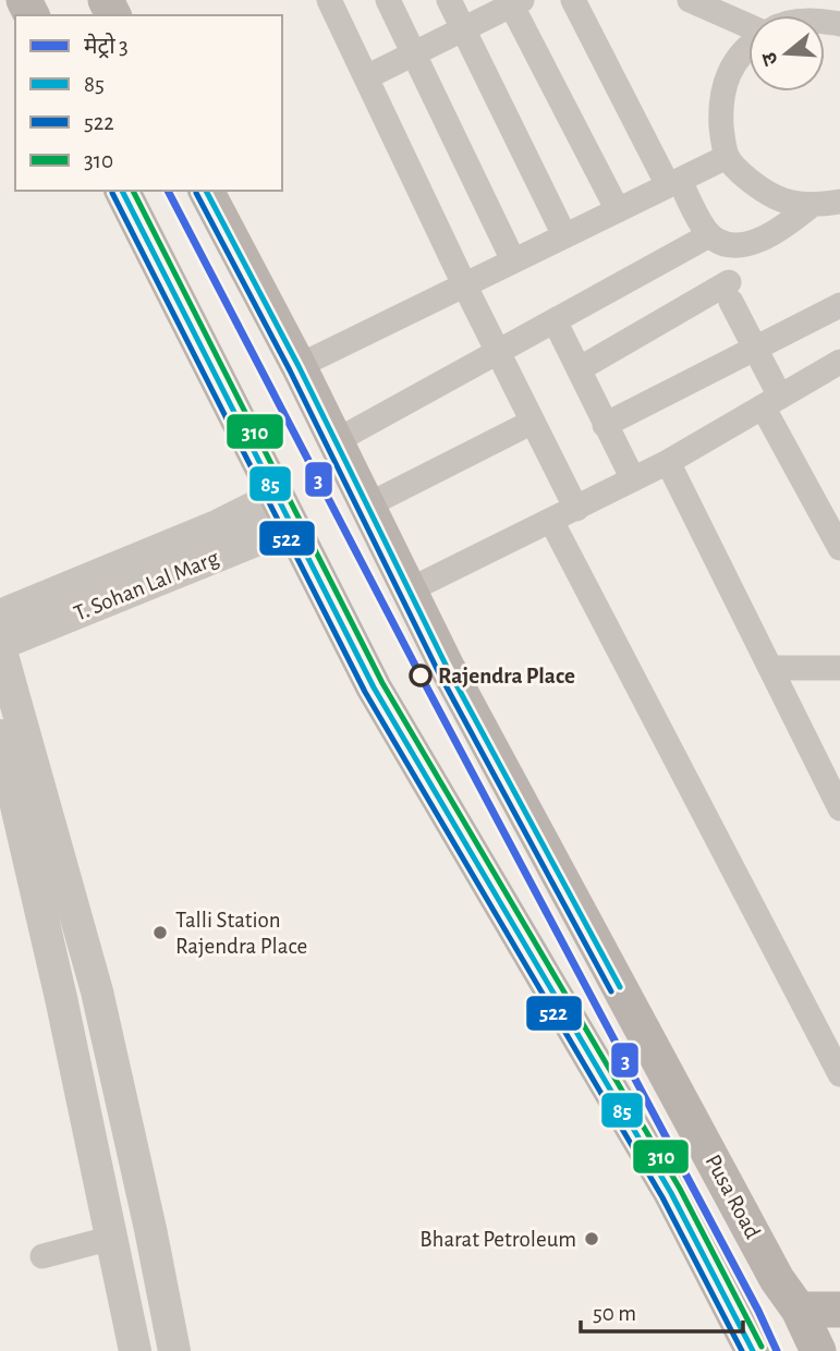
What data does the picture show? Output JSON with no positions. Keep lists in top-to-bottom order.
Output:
{
  "streets": {
    "main road": ["Pusa Road"],
    "street": ["T. Sohan Lal Marg"]
  },
  "places": ["Rajendra Place", "Talli Station Rajendra Place", "Bharat Petroleum"],
  "lines": [
    "metro line 3",
    "transit line 85",
    "transit line 310",
    "transit line 522"
  ],
  "legend": [
    "मेट्रो 3",
    "85",
    "522",
    "310"
  ],
  "scale_bar": "50 m",
  "north": "left"
}
